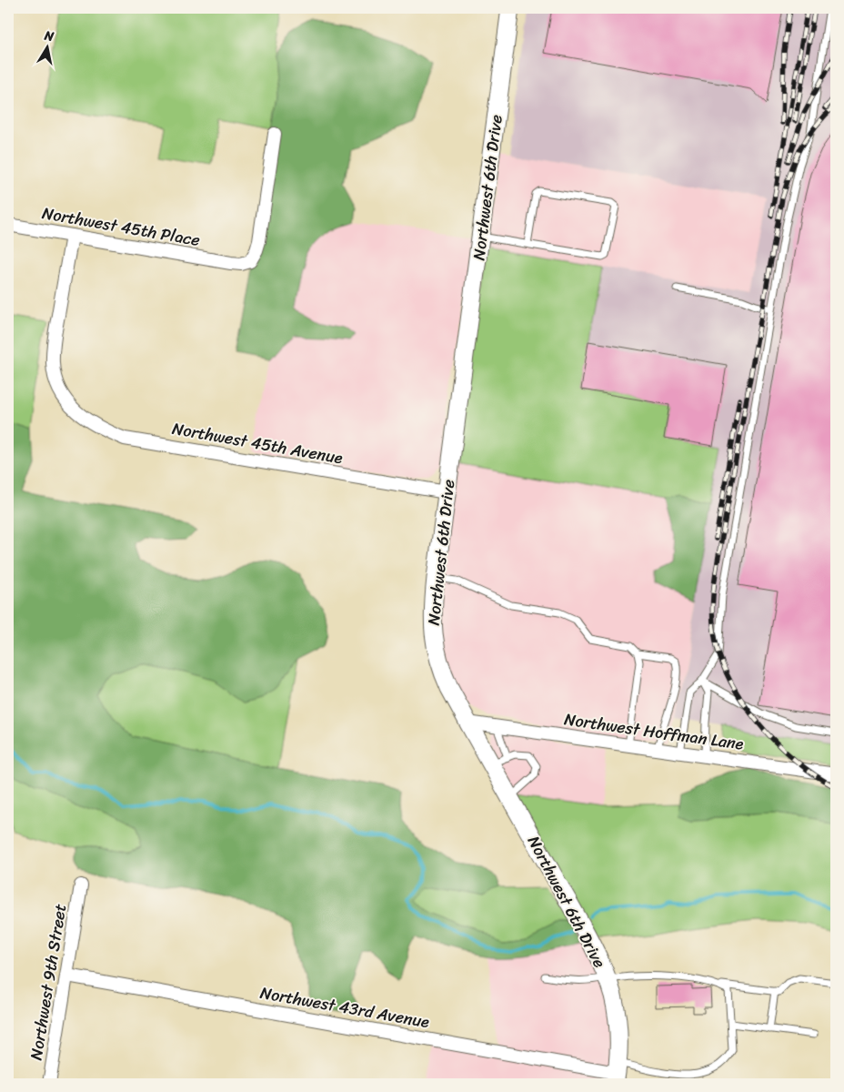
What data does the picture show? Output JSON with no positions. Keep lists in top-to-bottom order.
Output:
{
  "streets": {
    "main road": ["Northwest 6th Drive"],
    "street": [
      "Northwest 45th Place",
      "Northwest 45th Avenue",
      "Northwest Hoffman Lane",
      "Northwest 9th Street",
      "Northwest 43rd Avenue"
    ]
  },
  "crossings": [
    ["Northwest 6th Drive", "Northwest 45th Avenue"],
    ["Northwest 6th Drive", "Northwest Hoffman Lane"],
    ["Northwest 6th Drive", "Northwest 43rd Avenue"],
    ["Northwest 45th Place", "Northwest 45th Avenue"],
    ["Northwest 9th Street", "Northwest 43rd Avenue"]
  ],
  "north": "top"
}
